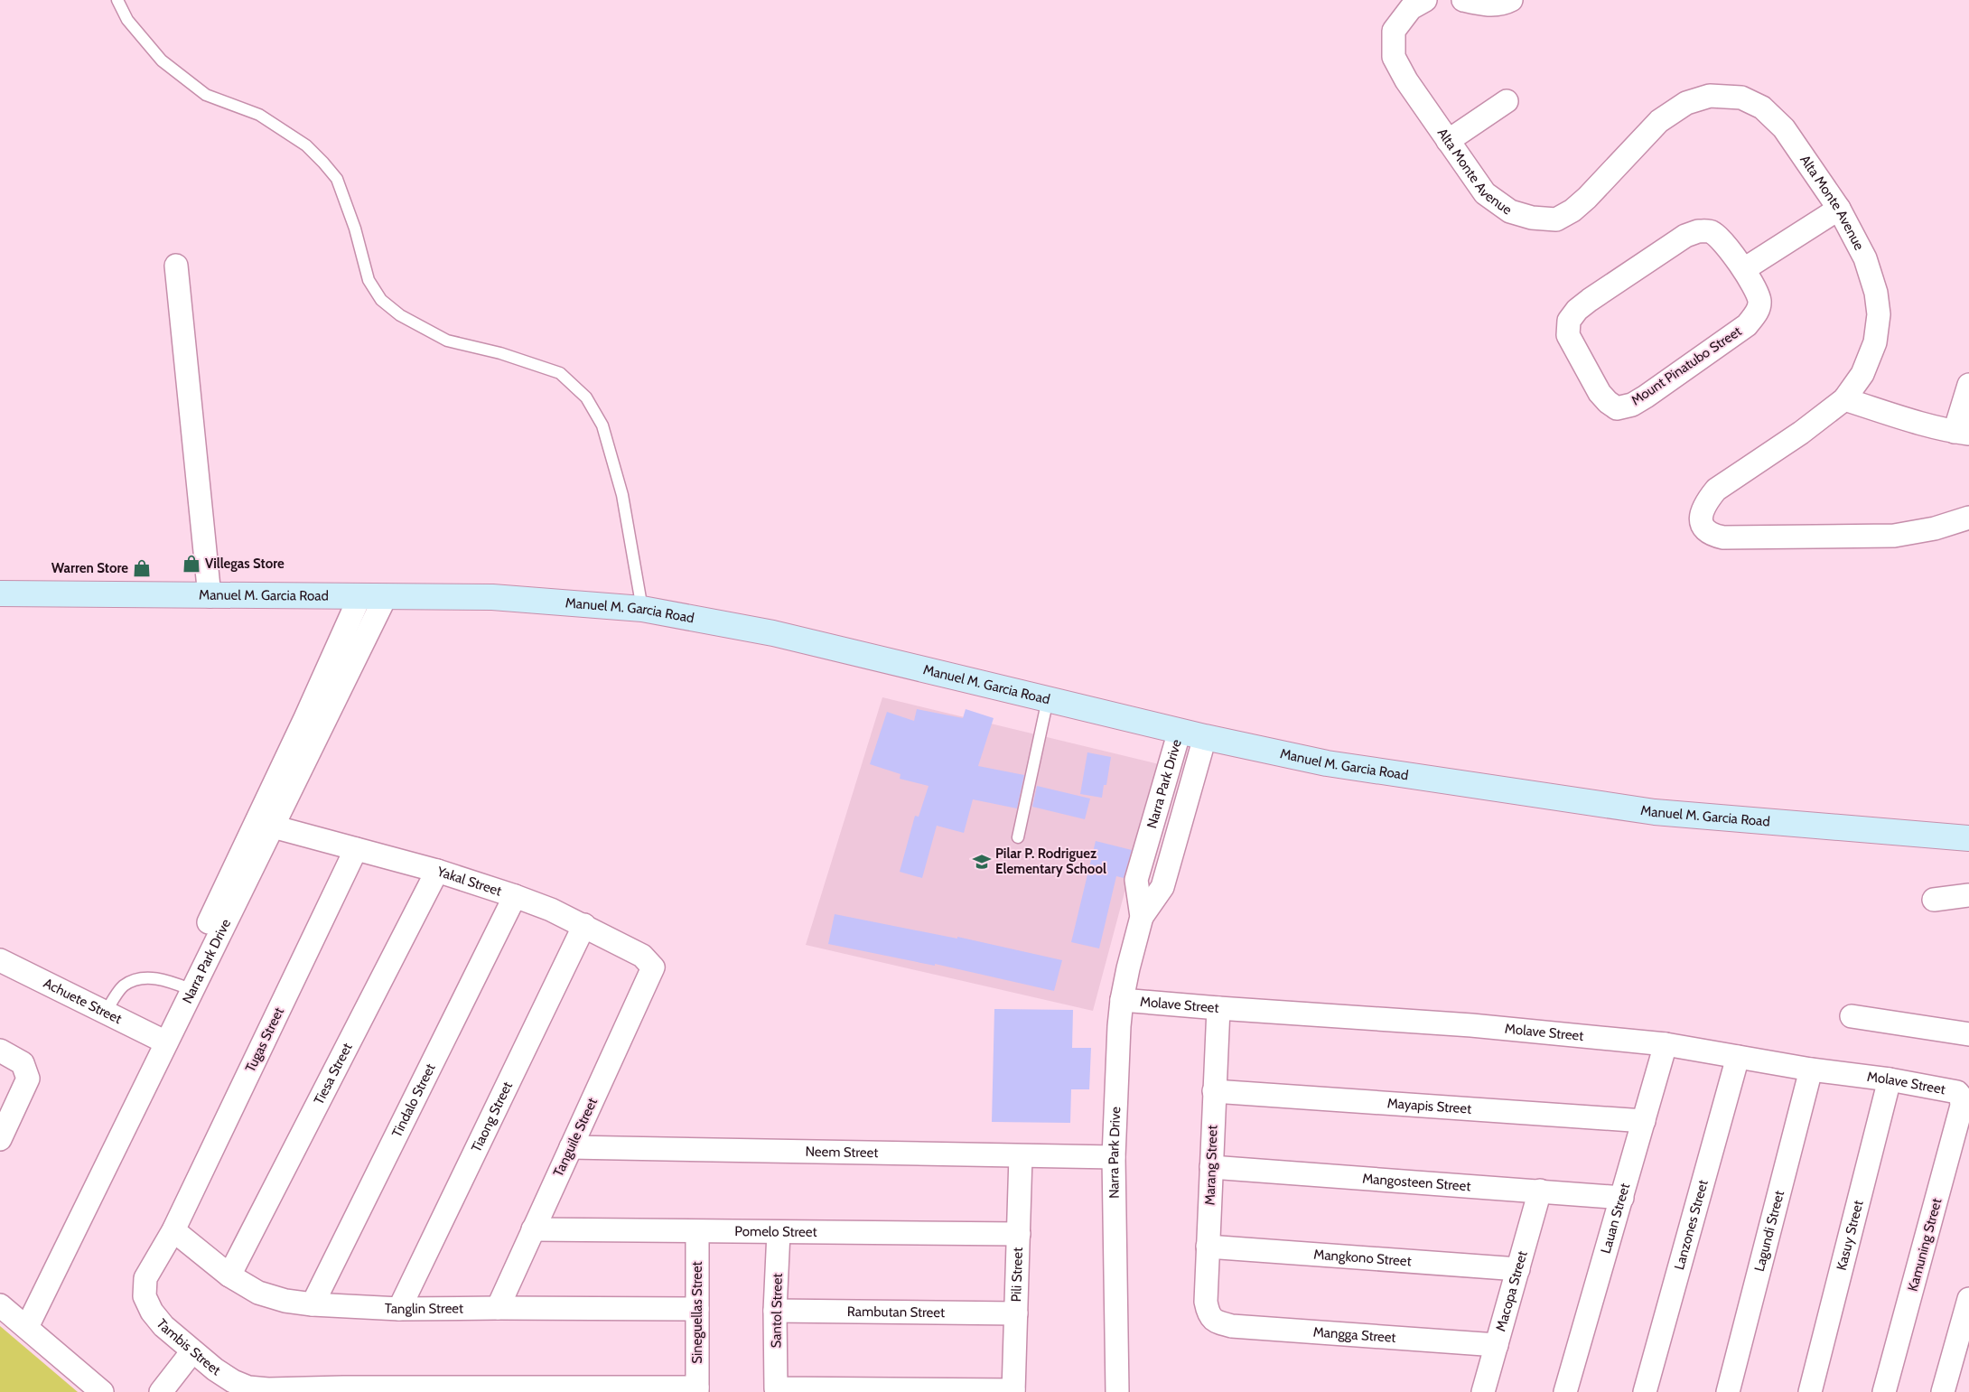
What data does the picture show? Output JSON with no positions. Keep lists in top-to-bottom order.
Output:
{
  "streets": {
    "main road": ["Manuel M. Garcia Road"],
    "street": [
      "Alta Monte Avenue",
      "Mount Pinatubo Street",
      "Narra Park Drive",
      "Yakal Street",
      "Achuete Street",
      "Molave Street",
      "Tugas Street",
      "Tiesa Street",
      "Tindalo Street",
      "Mayapis Street",
      "Tiaong Street",
      "Tanguile Street",
      "Neem Street",
      "Marang Street",
      "Mangosteen Street",
      "Lauan Street",
      "Lanzones Street",
      "Lagundi Street",
      "Pomelo Street",
      "Kasuy Street",
      "Kamuning Street",
      "Mangkono Street",
      "Pili Street",
      "Macopa Street",
      "Tanglin Street",
      "Santol Street",
      "Rambutan Street",
      "Sineguellas Street",
      "Mangga Street",
      "Tambis Street"
    ]
  },
  "crossings": [
    ["Manuel M. Garcia Road", "Narra Park Drive"],
    ["Narra Park Drive", "Yakal Street"],
    ["Narra Park Drive", "Achuete Street"],
    ["Narra Park Drive", "Molave Street"],
    ["Narra Park Drive", "Neem Street"],
    ["Yakal Street", "Tugas Street"],
    ["Yakal Street", "Tiesa Street"],
    ["Yakal Street", "Tindalo Street"],
    ["Yakal Street", "Tiaong Street"],
    ["Yakal Street", "Tanguile Street"],
    ["Molave Street", "Marang Street"],
    ["Molave Street", "Lauan Street"],
    ["Molave Street", "Lanzones Street"],
    ["Molave Street", "Lagundi Street"],
    ["Molave Street", "Kasuy Street"],
    ["Molave Street", "Kamuning Street"],
    ["Tugas Street", "Tanglin Street"],
    ["Tugas Street", "Tambis Street"],
    ["Tiesa Street", "Tanglin Street"],
    ["Tindalo Street", "Tanglin Street"],
    ["Mayapis Street", "Marang Street"],
    ["Mayapis Street", "Lauan Street"],
    ["Tiaong Street", "Tanglin Street"],
    ["Tanguile Street", "Neem Street"],
    ["Tanguile Street", "Pomelo Street"],
    ["Tanguile Street", "Tanglin Street"],
    ["Neem Street", "Pili Street"],
    ["Marang Street", "Mangosteen Street"],
    ["Marang Street", "Mangkono Street"],
    ["Marang Street", "Mangga Street"],
    ["Mangosteen Street", "Lauan Street"],
    ["Mangosteen Street", "Macopa Street"],
    ["Pomelo Street", "Pili Street"],
    ["Pomelo Street", "Santol Street"],
    ["Pomelo Street", "Sineguellas Street"],
    ["Mangkono Street", "Macopa Street"],
    ["Pili Street", "Santol Street"],
    ["Pili Street", "Rambutan Street"],
    ["Macopa Street", "Mangga Street"],
    ["Tanglin Street", "Sineguellas Street"],
    ["Tanglin Street", "Tambis Street"],
    ["Santol Street", "Rambutan Street"],
    ["Sineguellas Street", "Tambis Street"]
  ],
  "places": {
    "shop": ["Villegas Store", "Warren Store"],
    "school or university": ["Pilar P. Rodriguez Elementary School"]
  }
}
